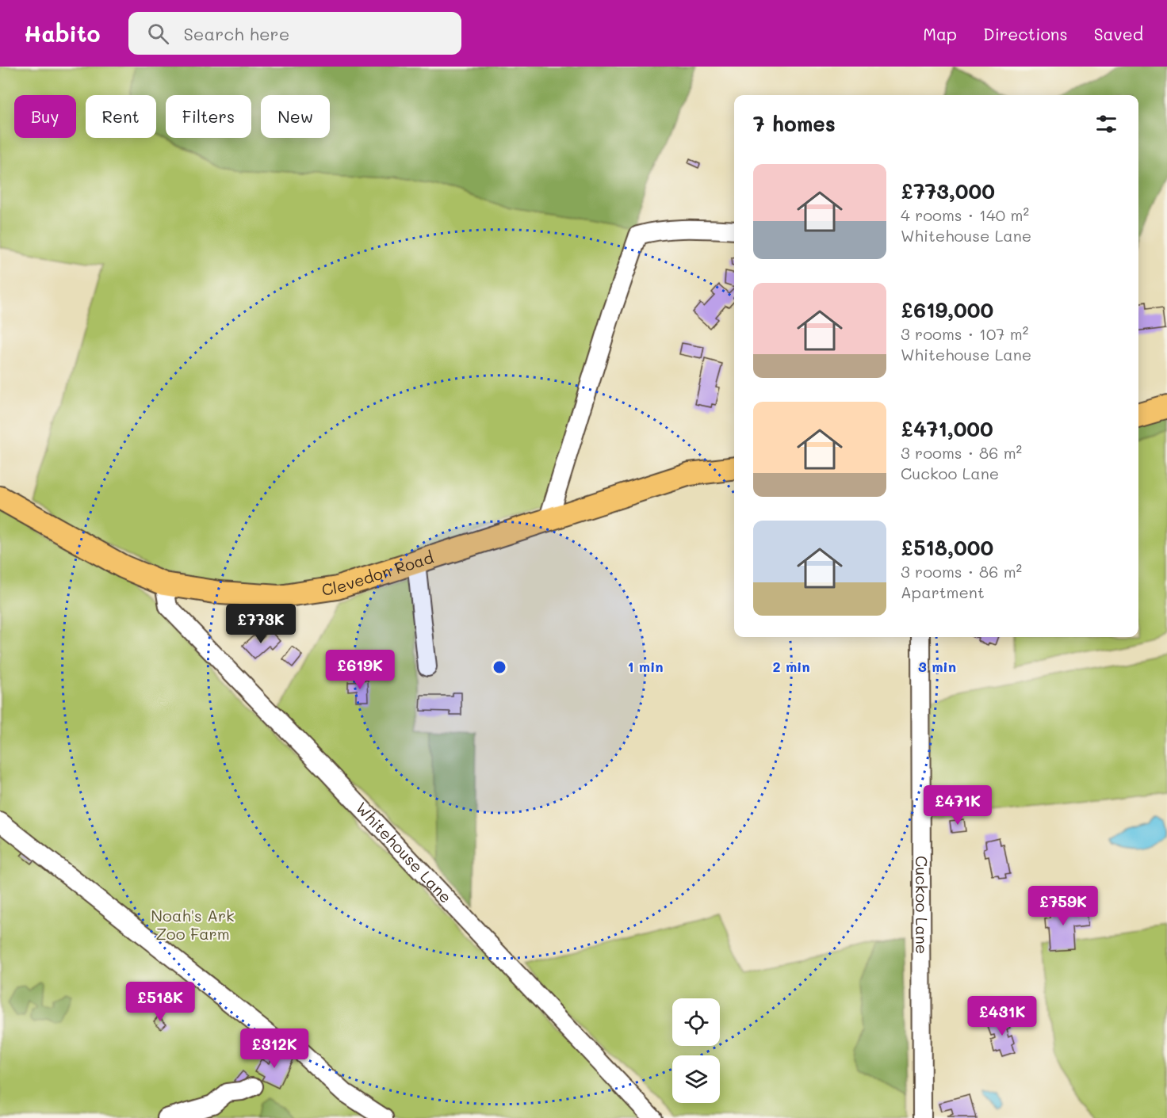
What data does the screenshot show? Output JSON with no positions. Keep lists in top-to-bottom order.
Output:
{
  "streets": {
    "main road": ["Clevedon Road"],
    "street": ["Whitehouse Lane", "Cuckoo Lane"]
  },
  "crossings": [
    ["Clevedon Road", "Whitehouse Lane"]
  ],
  "parks": ["Noah's Ark Zoo Farm"],
  "page": {
    "header": "Habito",
    "search": "Search here",
    "nav": ["Map", "Directions", "Saved"],
    "chip": [
      "Buy",
      "Rent",
      "Filters",
      "New"
    ],
    "heading": "7 homes",
    "list": [
      {
        "name": "£773,000",
        "note": "4 rooms · 140 m² · Whitehouse Lane"
      },
      {
        "name": "£619,000",
        "note": "3 rooms · 107 m² · Whitehouse Lane"
      },
      {
        "name": "£471,000",
        "note": "3 rooms · 86 m² · Cuckoo Lane"
      },
      {
        "name": "£518,000",
        "note": "3 rooms · 86 m² · Apartment"
      }
    ],
    "price": [
      "£773K",
      "£619K",
      "£471K",
      "£759K",
      "£518K",
      "£431K",
      "£312K"
    ]
  },
  "rings": ["1 min", "2 min", "3 min"]
}
